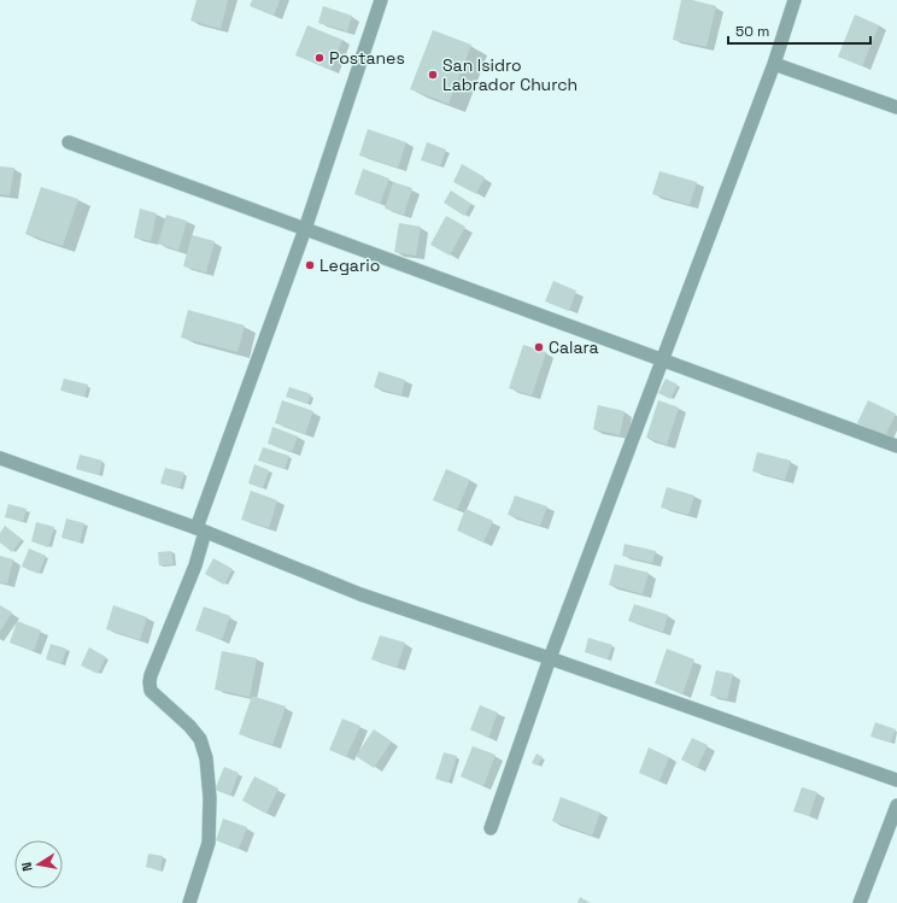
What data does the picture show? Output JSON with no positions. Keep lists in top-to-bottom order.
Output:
{
  "places": [
    "Postanes",
    "San Isidro Labrador Church",
    "Legario",
    "Calara"
  ],
  "scale_bar": "50 m",
  "north": "left"
}
